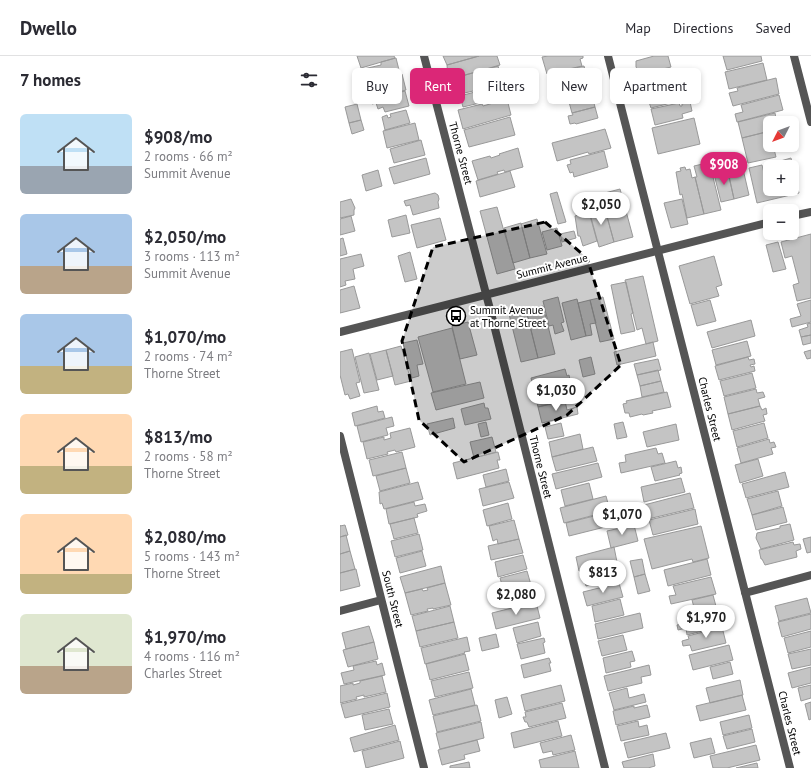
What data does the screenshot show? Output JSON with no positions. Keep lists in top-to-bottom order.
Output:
{
  "streets": {
    "street": [
      "Thorne Street",
      "Summit Avenue",
      "Charles Street",
      "South Street"
    ]
  },
  "crossings": [
    ["Thorne Street", "Summit Avenue"],
    ["Summit Avenue", "Charles Street"]
  ],
  "places": {
    "bus stop": ["Summit Avenue at Thorne Street"]
  },
  "north": "bottom left",
  "page": {
    "header": "Dwello",
    "nav": ["Map", "Directions", "Saved"],
    "heading": "7 homes",
    "chip": [
      "Buy",
      "Rent",
      "Filters",
      "New",
      "Apartment"
    ],
    "list": [
      {
        "name": "$908/mo",
        "note": "2 rooms · 66 m² · Summit Avenue"
      },
      {
        "name": "$2,050/mo",
        "note": "3 rooms · 113 m² · Summit Avenue"
      },
      {
        "name": "$1,070/mo",
        "note": "2 rooms · 74 m² · Thorne Street"
      },
      {
        "name": "$813/mo",
        "note": "2 rooms · 58 m² · Thorne Street"
      },
      {
        "name": "$2,080/mo",
        "note": "5 rooms · 143 m² · Thorne Street"
      },
      {
        "name": "$1,970/mo",
        "note": "4 rooms · 116 m² · Charles Street"
      }
    ],
    "map_buttons": ["+", "−"],
    "price": [
      "$908",
      "$2,050",
      "$1,030",
      "$1,070",
      "$813",
      "$2,080",
      "$1,970"
    ]
  }
}
